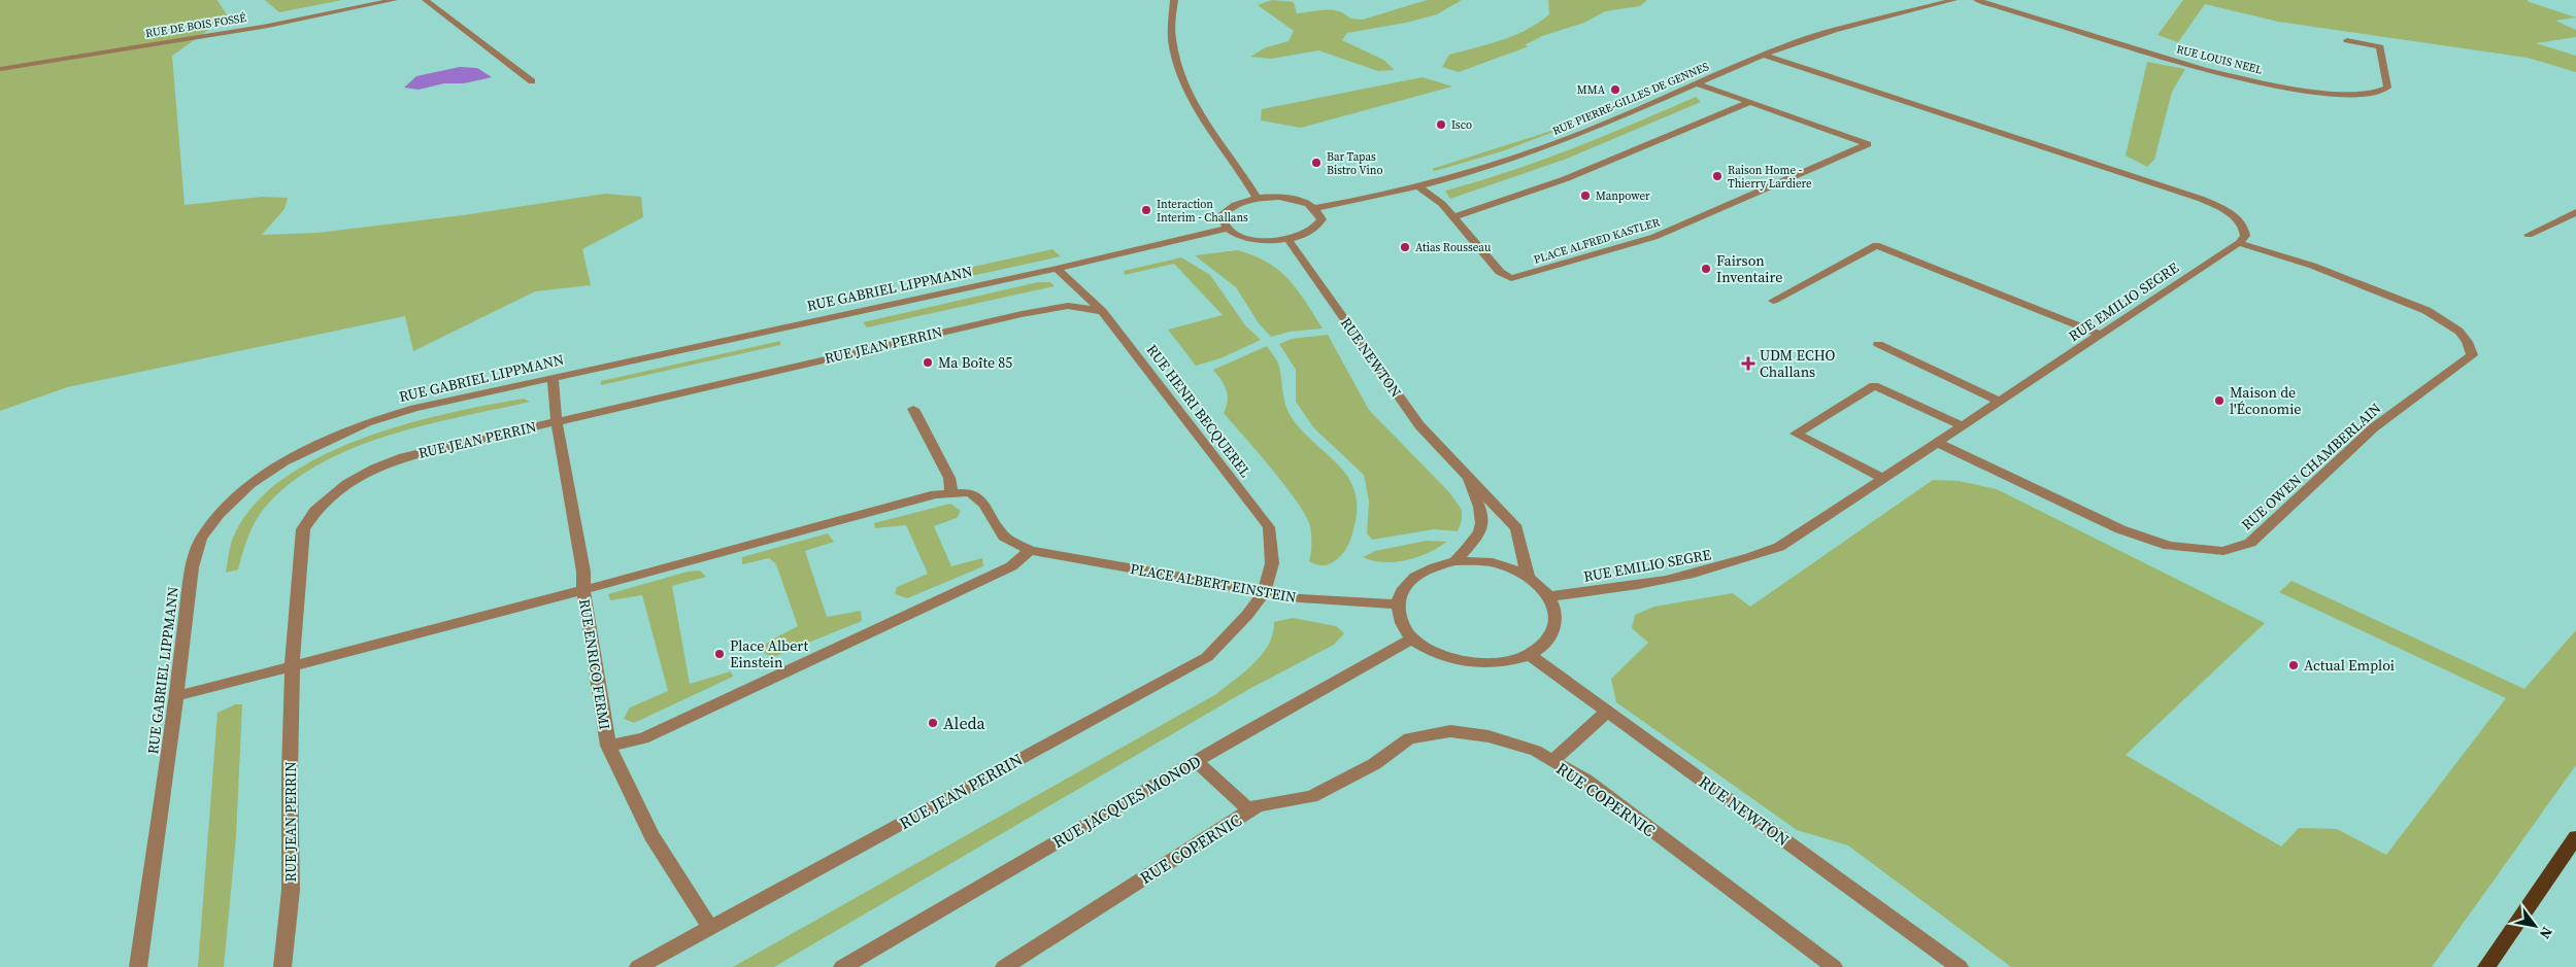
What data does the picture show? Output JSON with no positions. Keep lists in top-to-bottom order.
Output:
{
  "streets": {
    "street": [
      "RUE DE BOIS FOSSÉ",
      "RUE LOUIS NEEL",
      "RUE PIERRE-GILLES DE GENNES",
      "PLACE ALFRED KASTLER",
      "RUE GABRIEL LIPPMANN",
      "RUE EMILIO SEGRE",
      "RUE JEAN PERRIN",
      "RUE NEWTON",
      "RUE HENRI BECQUEREL",
      "RUE OWEN CHAMBERLAIN",
      "PLACE ALBERT EINSTEIN",
      "RUE ENRICO FERMI",
      "RUE COPERNIC",
      "RUE JACQUES MONOD"
    ]
  },
  "crossings": [
    ["RUE PIERRE-GILLES DE GENNES", "PLACE ALFRED KASTLER"],
    ["RUE GABRIEL LIPPMANN", "RUE HENRI BECQUEREL"],
    ["RUE GABRIEL LIPPMANN", "PLACE ALBERT EINSTEIN"],
    ["RUE GABRIEL LIPPMANN", "RUE ENRICO FERMI"],
    ["RUE EMILIO SEGRE", "RUE NEWTON"],
    ["RUE EMILIO SEGRE", "RUE OWEN CHAMBERLAIN"],
    ["RUE EMILIO SEGRE", "PLACE ALBERT EINSTEIN"],
    ["RUE EMILIO SEGRE", "RUE JACQUES MONOD"],
    ["RUE JEAN PERRIN", "RUE HENRI BECQUEREL"],
    ["RUE JEAN PERRIN", "PLACE ALBERT EINSTEIN"],
    ["RUE JEAN PERRIN", "RUE ENRICO FERMI"],
    ["RUE NEWTON", "PLACE ALBERT EINSTEIN"],
    ["RUE NEWTON", "RUE JACQUES MONOD"],
    ["RUE HENRI BECQUEREL", "PLACE ALBERT EINSTEIN"],
    ["PLACE ALBERT EINSTEIN", "RUE ENRICO FERMI"],
    ["PLACE ALBERT EINSTEIN", "RUE JACQUES MONOD"]
  ],
  "places": {
    "other": [
      "MMA",
      "Isco",
      "Bar Tapas Bistro Vino",
      "Raison Home - Thierry Lardiere",
      "Manpower",
      "Interaction Interim - Challans",
      "Atias Rousseau",
      "Fairson Inventaire",
      "Ma Boîte 85",
      "Maison de l'Économie",
      "Place Albert Einstein",
      "Actual Emploi",
      "Aleda"
    ],
    "health": ["UDM ECHO Challans"]
  },
  "north": "bottom right"
}
